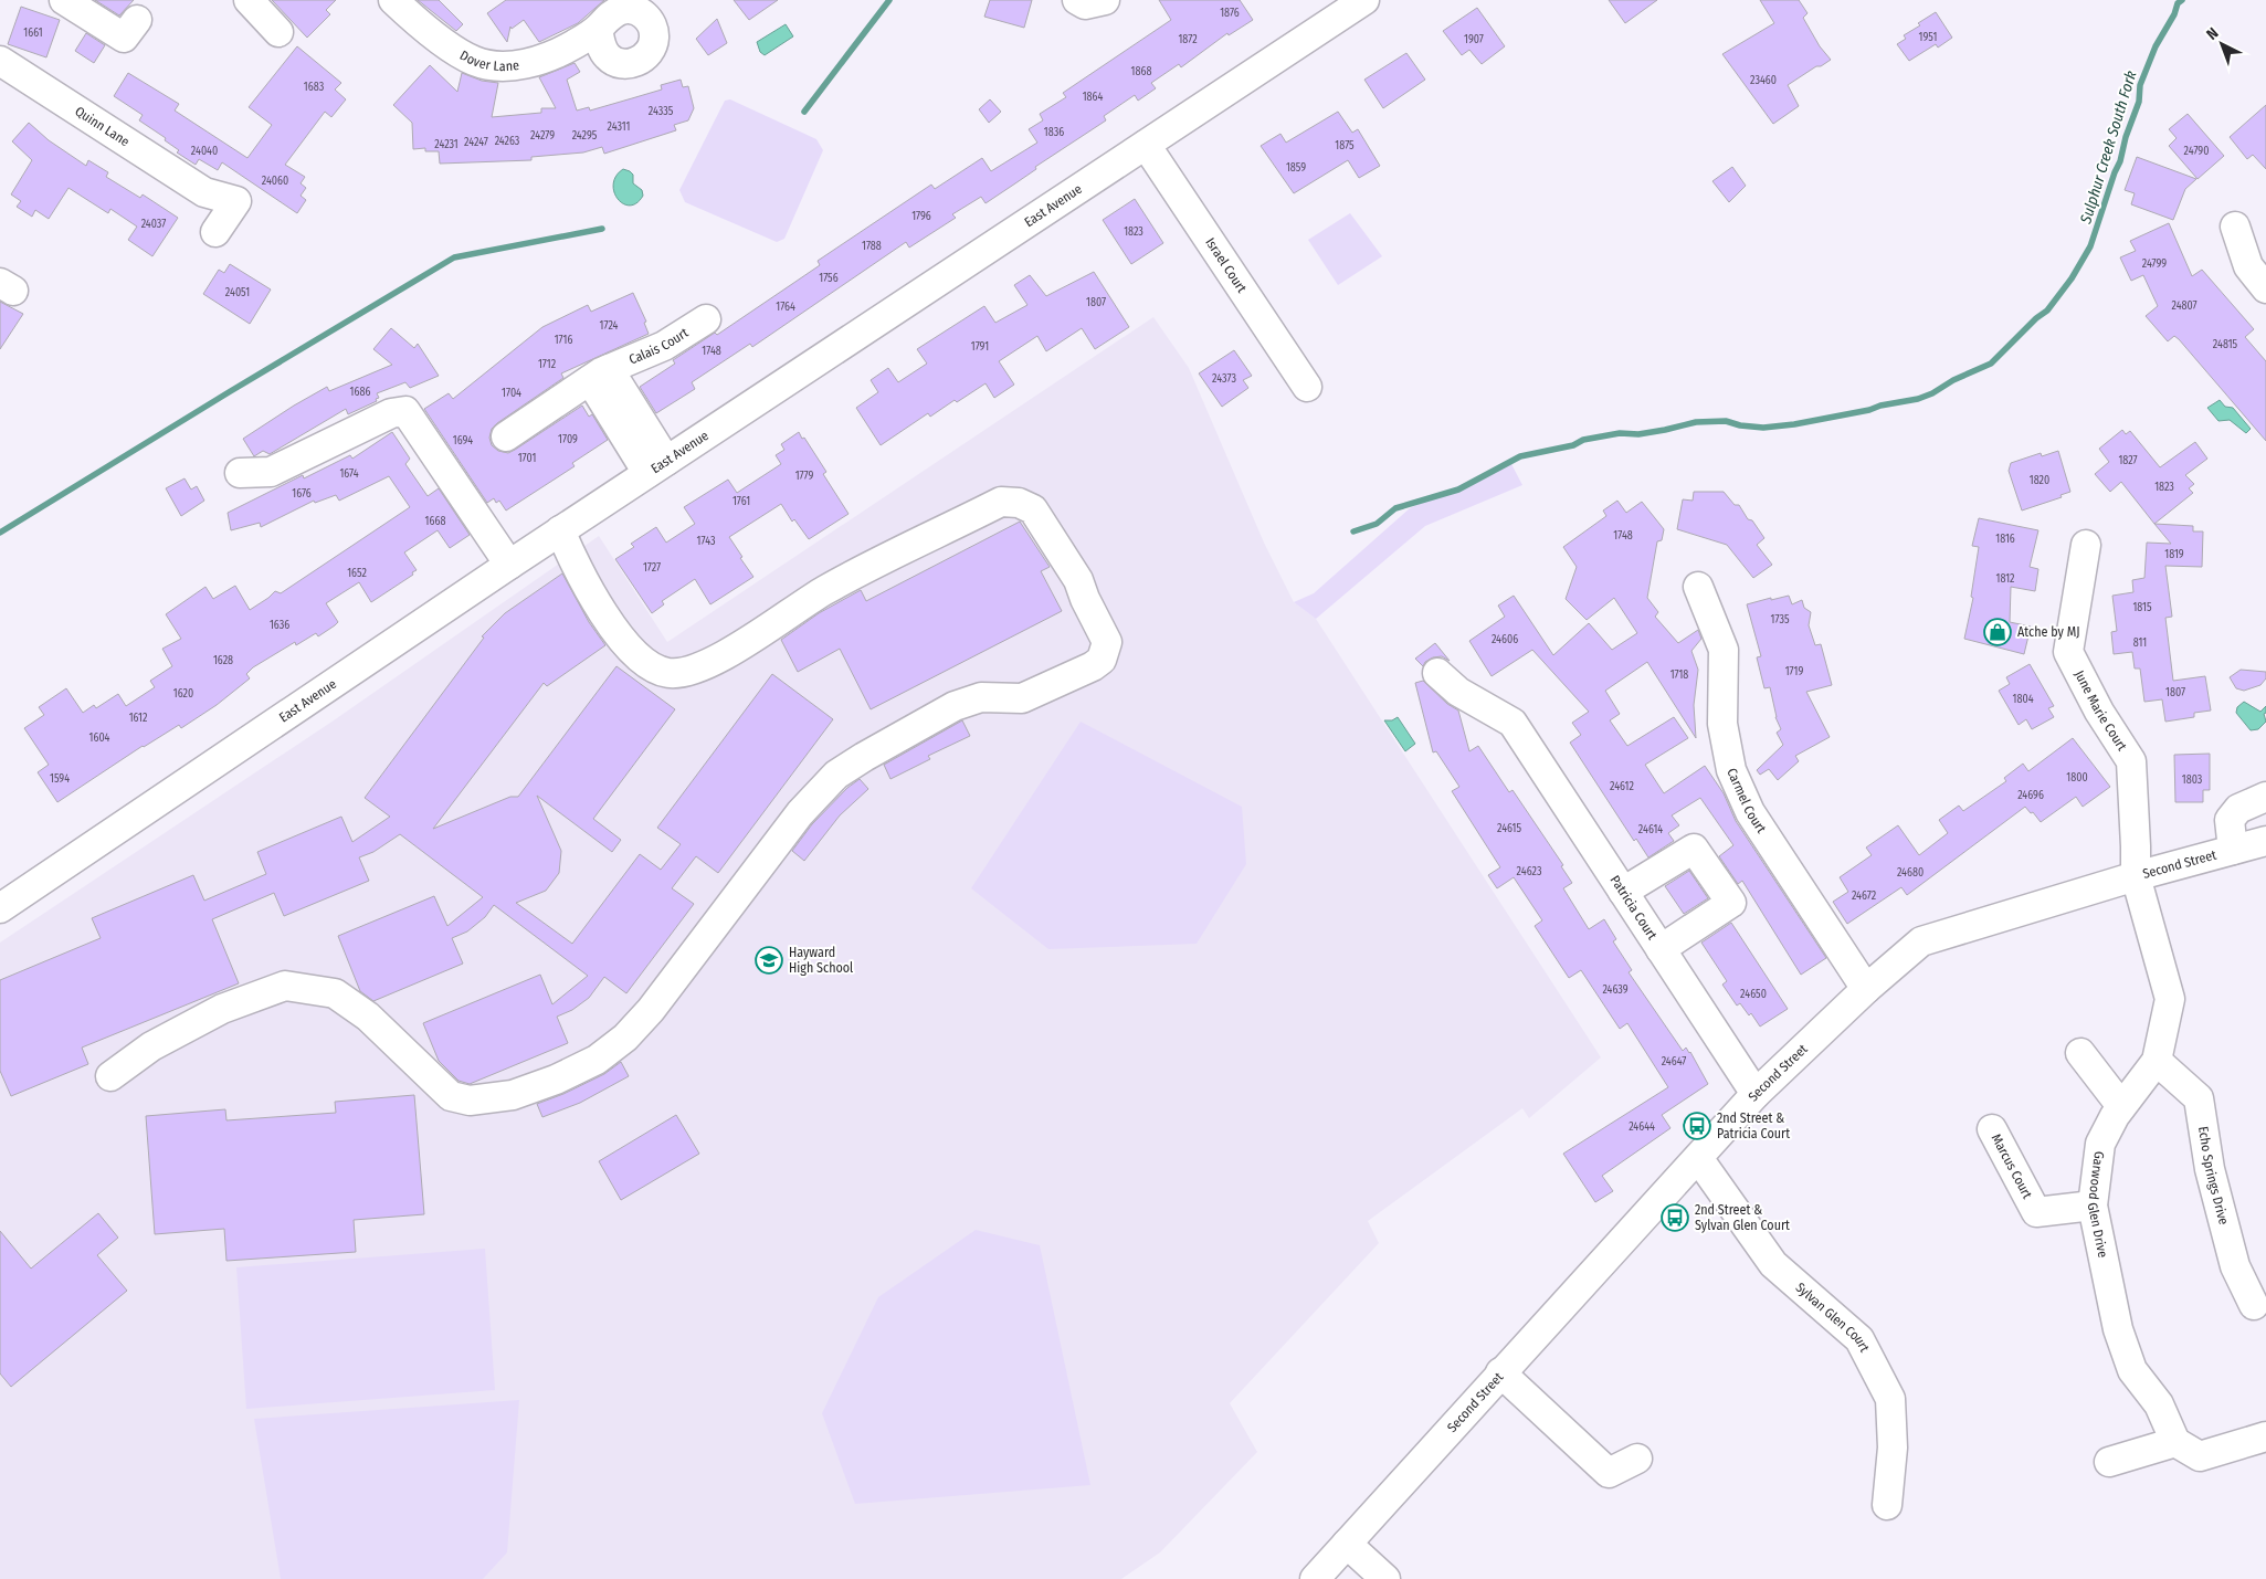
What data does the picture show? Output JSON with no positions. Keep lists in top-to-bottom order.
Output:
{
  "streets": {
    "street": [
      "Dover Lane",
      "Quinn Lane",
      "East Avenue",
      "Israel Court",
      "Calais Court",
      "June Marie Court",
      "Carmel Court",
      "Second Street",
      "Patricia Court",
      "Marcus Court",
      "Echo Springs Drive",
      "Garwood Glen Drive",
      "Sylvan Glen Court"
    ]
  },
  "crossings": [
    ["East Avenue", "Israel Court"],
    ["June Marie Court", "Second Street"],
    ["June Marie Court", "Garwood Glen Drive"],
    ["Carmel Court", "Second Street"],
    ["Second Street", "Patricia Court"],
    ["Second Street", "Garwood Glen Drive"],
    ["Second Street", "Sylvan Glen Court"],
    ["Marcus Court", "Garwood Glen Drive"],
    ["Echo Springs Drive", "Garwood Glen Drive"]
  ],
  "water": ["Sulphur Creek South Fork"],
  "places": {
    "shop": ["Atche by MJ"],
    "school or university": ["Hayward High School"],
    "bus stop": ["2nd Street & Patricia Court", "2nd Street & Sylvan Glen Court"]
  },
  "house_numbers": [
    "1876",
    "1661",
    "1951",
    "1872",
    "1907",
    "1868",
    "23460",
    "1683",
    "1864",
    "24335",
    "24311",
    "1836",
    "24279",
    "24295",
    "24263",
    "24247",
    "24231",
    "1875",
    "24040",
    "24790",
    "1859",
    "24060",
    "1796",
    "24037",
    "1823",
    "1788",
    "24799",
    "1756",
    "24051",
    "1807",
    "24807",
    "1764",
    "1724",
    "1716",
    "24815",
    "1791",
    "1748",
    "1712",
    "24373",
    "1686",
    "1704",
    "1709",
    "1694",
    "1701",
    "1827",
    "1674",
    "1779",
    "1820",
    "1823",
    "1676",
    "1761",
    "1668",
    "1748",
    "1816",
    "1743",
    "1819",
    "1727",
    "1652",
    "1812",
    "1815",
    "1735",
    "1636",
    "24606",
    "811",
    "1628",
    "1719",
    "1718",
    "1807",
    "1620",
    "1804",
    "1612",
    "1604",
    "1800",
    "1594",
    "1803",
    "24612",
    "24696",
    "24615",
    "24614",
    "24623",
    "24680",
    "24672",
    "24639",
    "24650",
    "24647",
    "24644"
  ],
  "north": "top left"
}
